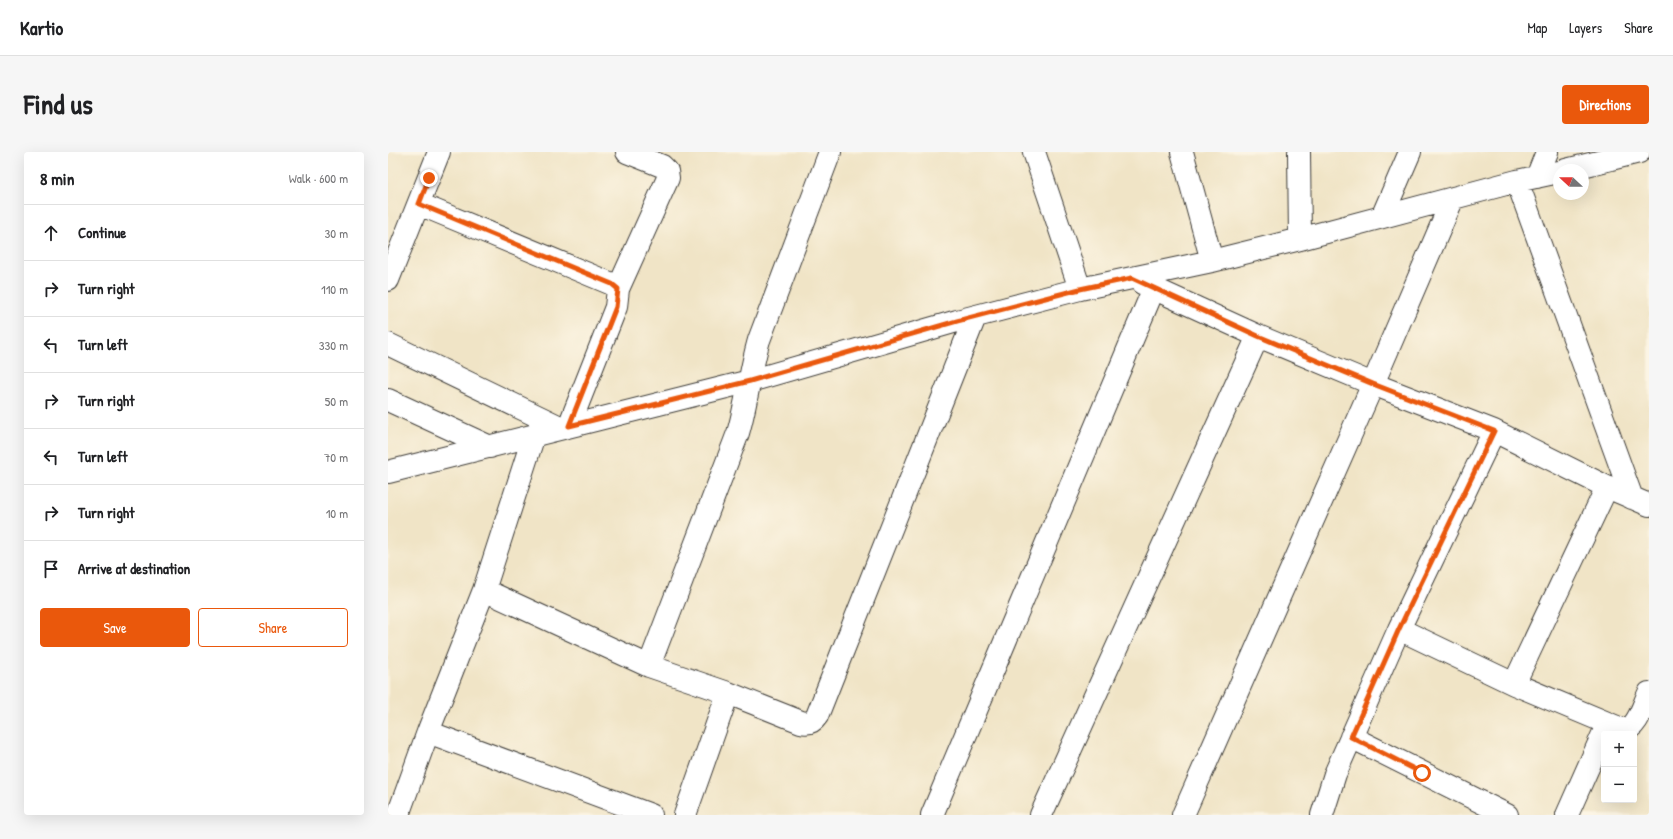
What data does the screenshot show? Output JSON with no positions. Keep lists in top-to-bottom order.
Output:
{
  "north": "left",
  "page": {
    "header": "Kartio",
    "nav": ["Map", "Layers", "Share"],
    "title": "Find us",
    "buttons": [
      "Directions",
      ["Save", "Share"]
    ],
    "heading": ["8 min", "Walk · 600 m"],
    "list": [
      ["Continue", "30 m"],
      ["Turn right", "110 m"],
      ["Turn left", "330 m"],
      ["Turn right", "50 m"],
      ["Turn left", "70 m"],
      ["Turn right", "10 m"],
      "Arrive at destination"
    ],
    "map_buttons": ["+", "−"]
  }
}
